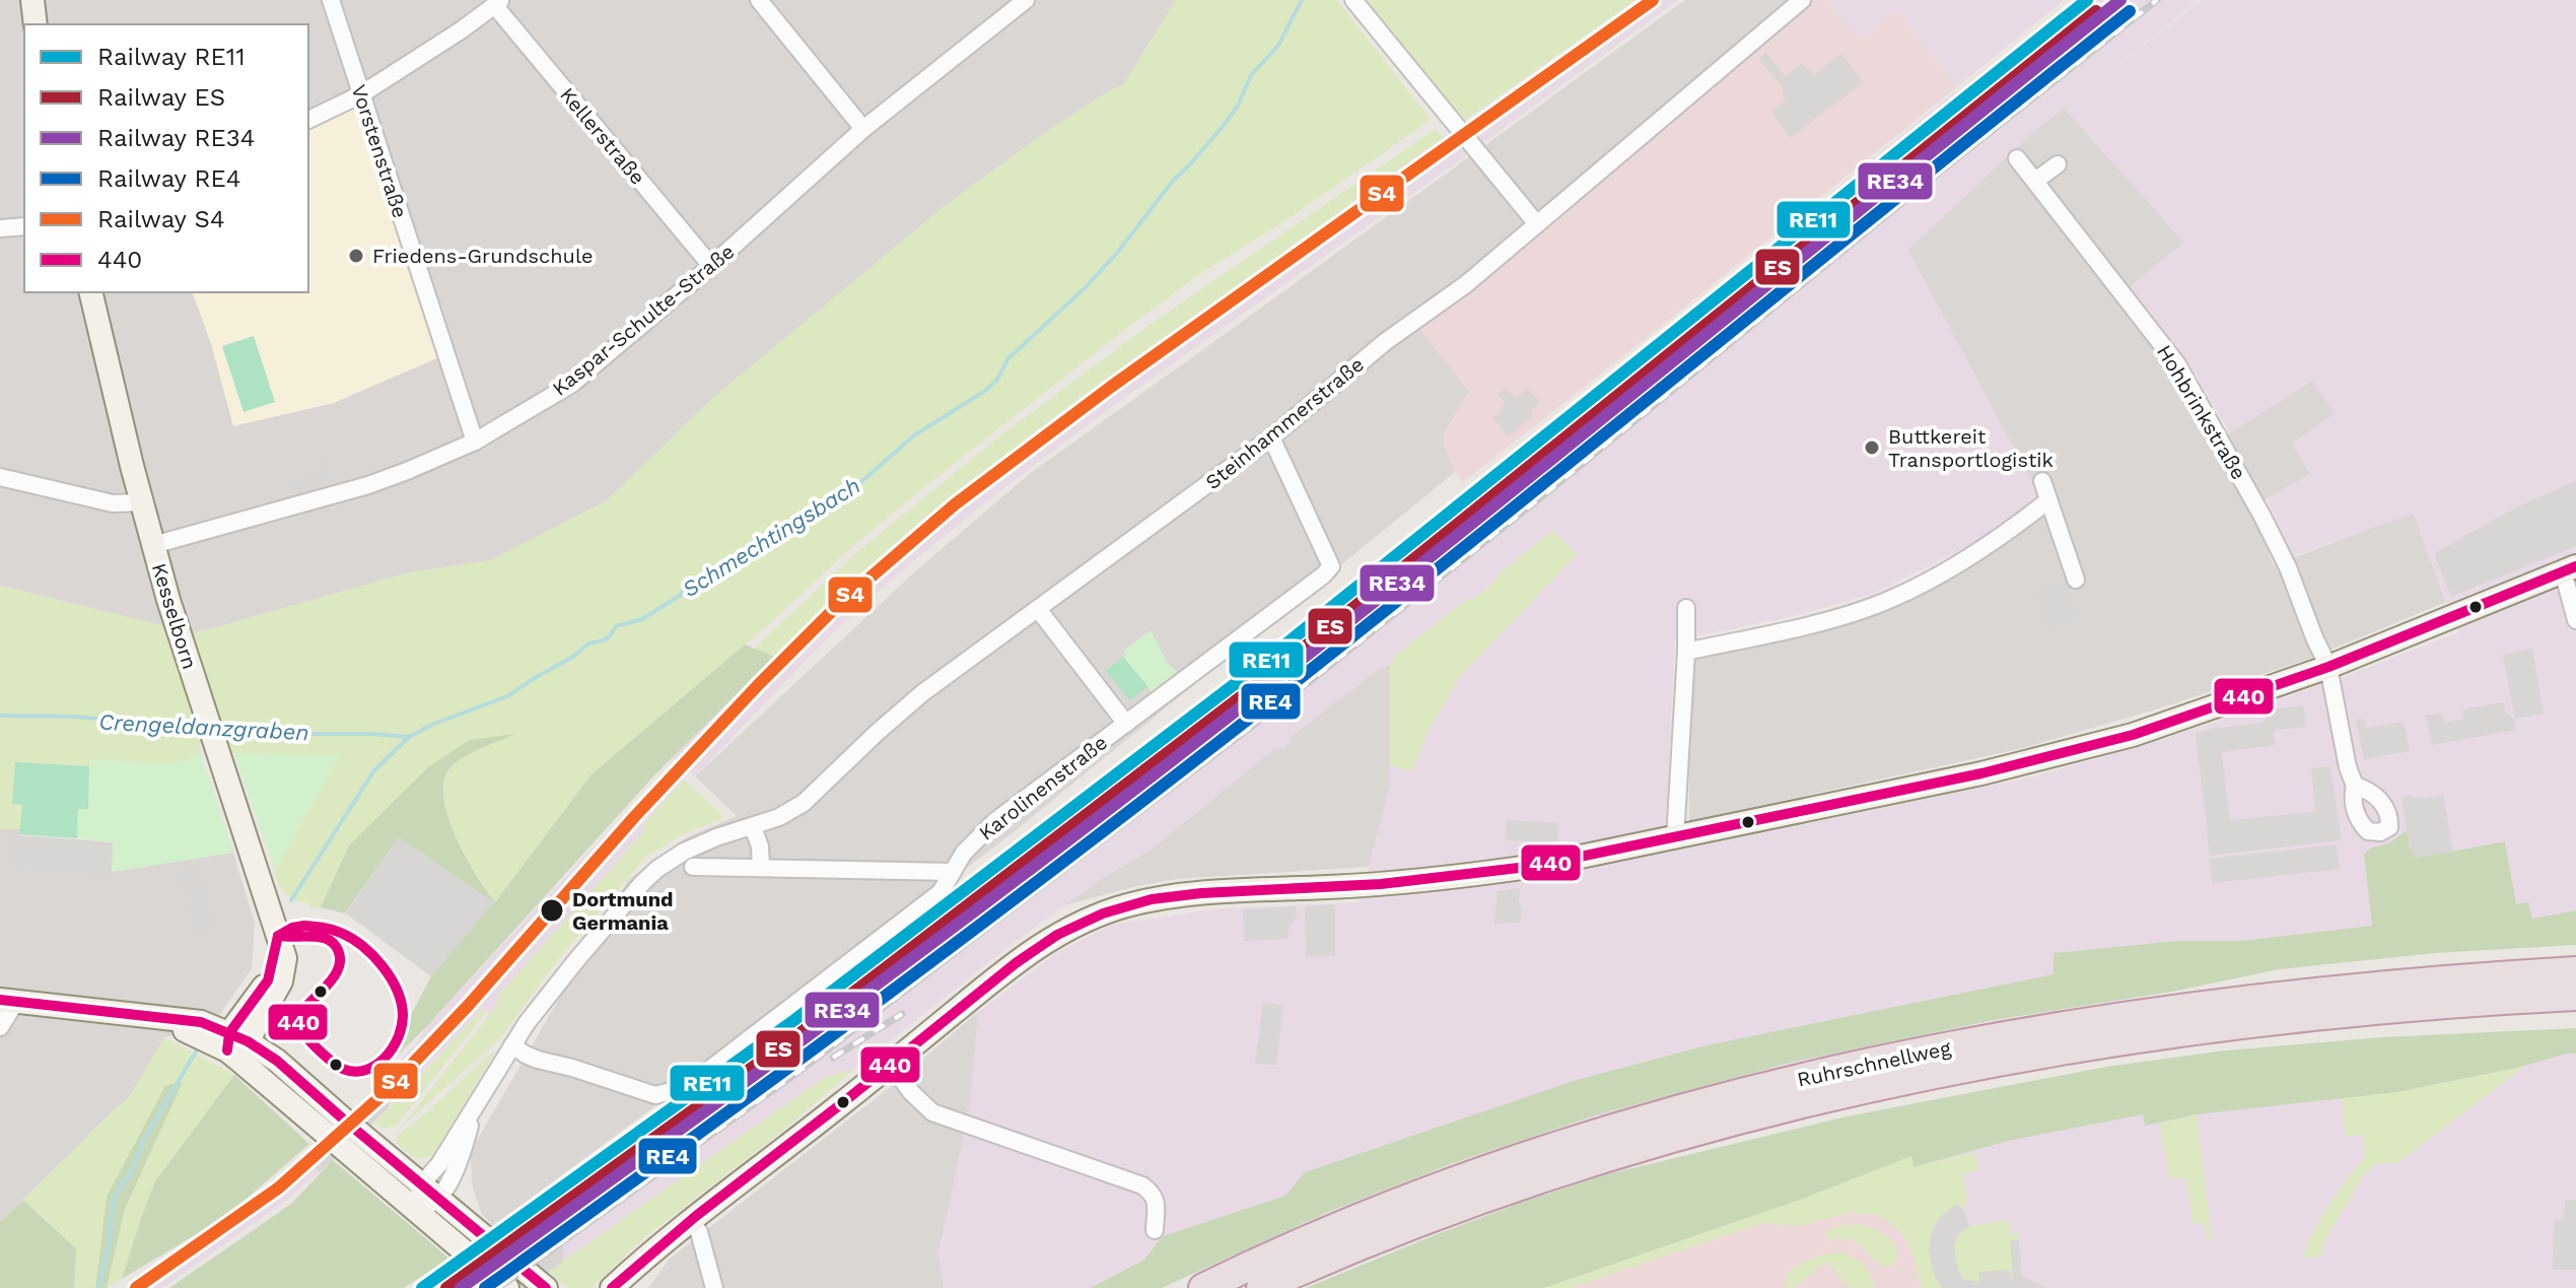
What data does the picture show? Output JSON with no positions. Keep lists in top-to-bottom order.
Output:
{
  "streets": {
    "highway": ["Ruhrschnellweg"],
    "street": [
      "Kellerstraße",
      "Vorstenstraße",
      "Kaspar-Schulte-Straße",
      "Hohbrinkstraße",
      "Steinhammerstraße",
      "Kesselborn",
      "Karolinenstraße"
    ]
  },
  "crossings": [
    ["Kellerstraße", "Kaspar-Schulte-Straße"],
    ["Vorstenstraße", "Kaspar-Schulte-Straße"],
    ["Kaspar-Schulte-Straße", "Kesselborn"],
    ["Steinhammerstraße", "Karolinenstraße"]
  ],
  "water": ["Schmechtingsbach", "Crengeldanzgraben"],
  "places": ["Friedens-Grundschule", "Buttkereit Transportlogistik", "Dortmund Germania"],
  "lines": [
    "rail line RE11",
    "rail line RE34",
    "rail line S4",
    "rail line ES",
    "rail line RE4",
    "transit line 440"
  ],
  "legend": [
    "Railway RE11",
    "Railway ES",
    "Railway RE34",
    "Railway RE4",
    "Railway S4",
    "440"
  ]
}
